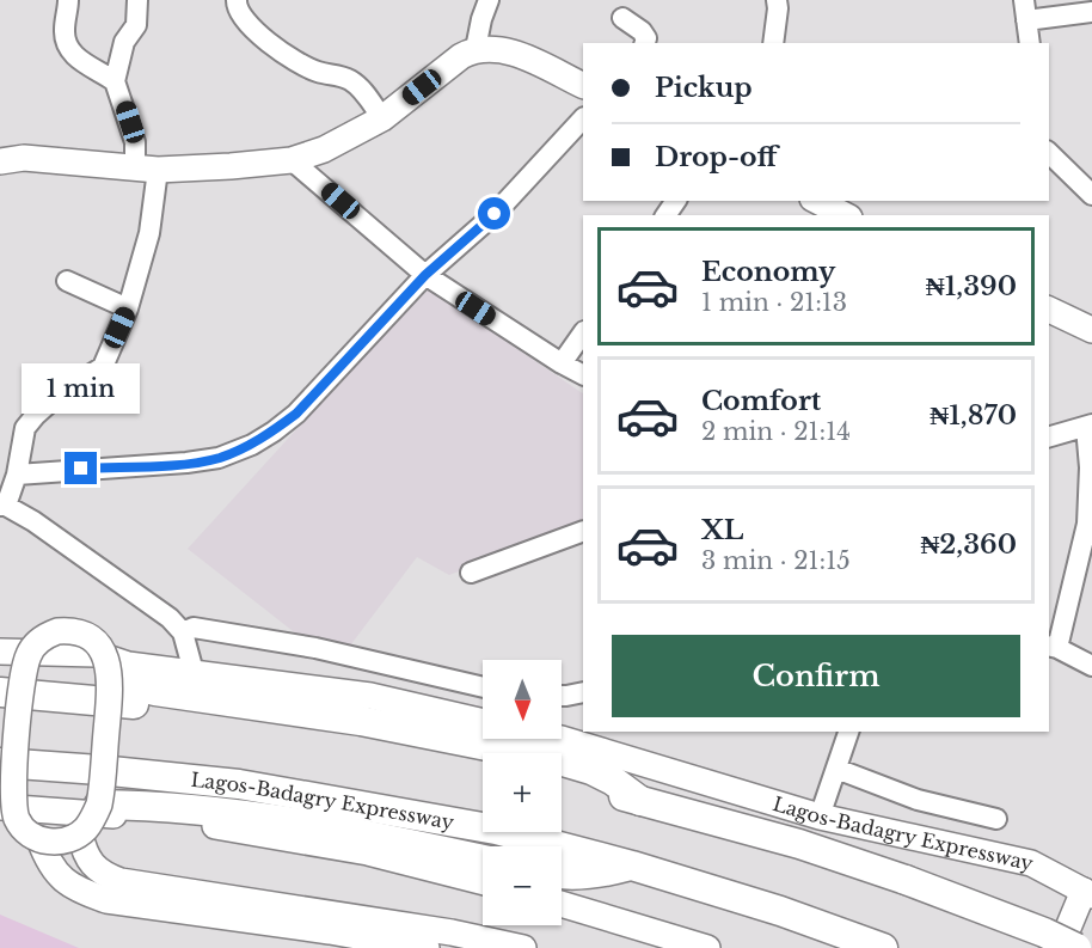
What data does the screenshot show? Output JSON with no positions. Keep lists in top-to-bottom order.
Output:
{
  "streets": {
    "highway": ["Lagos-Badagry Expressway"]
  },
  "north": "bottom",
  "page": {
    "banner": ["Pickup", "Drop-off"],
    "list": [
      {
        "name": "Economy",
        "note": "1 min · 21:13",
        "value": "₦1,390"
      },
      {
        "name": "Comfort",
        "note": "2 min · 21:14",
        "value": "₦1,870"
      },
      {
        "name": "XL",
        "note": "3 min · 21:15",
        "value": "₦2,360"
      }
    ],
    "bubble": "1 min",
    "buttons": "Confirm",
    "map_buttons": ["+", "−"]
  }
}
